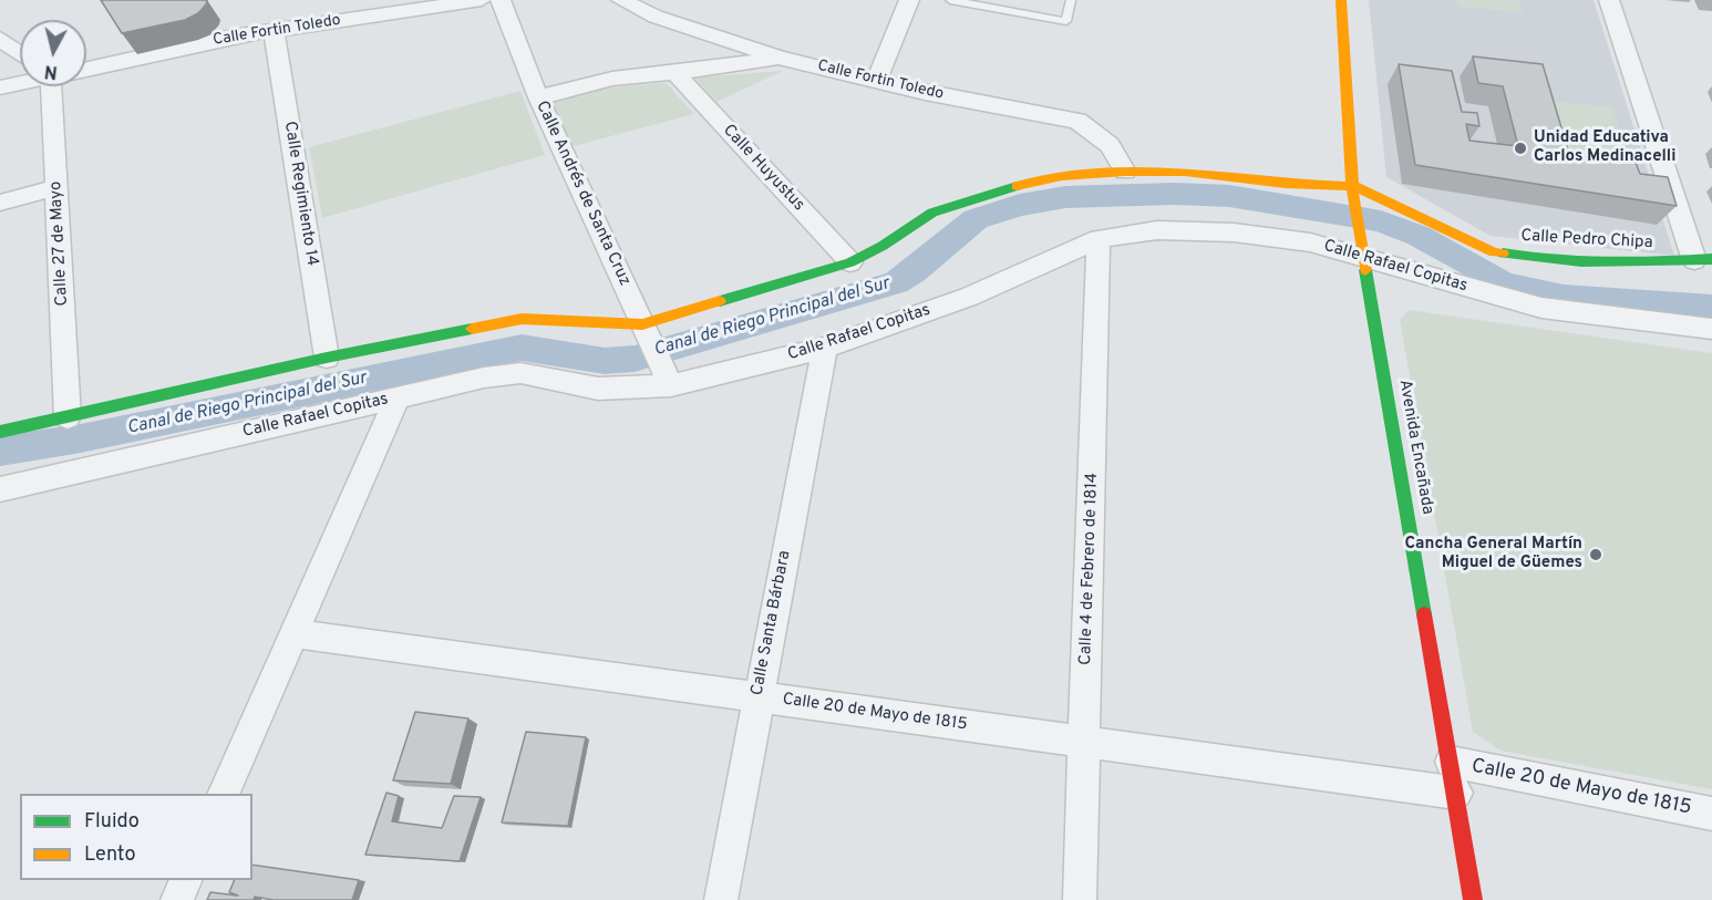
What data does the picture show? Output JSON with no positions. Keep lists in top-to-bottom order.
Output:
{
  "streets": {
    "street": [
      "Calle Fortin Toledo",
      "Calle Huyustus",
      "Calle Regimiento 14",
      "Calle Andrés de Santa Cruz",
      "Calle Pedro Chipa",
      "Calle 27 de Mayo",
      "Calle Rafael Copitas",
      "Avenida Encañada",
      "Calle 4 de Febrero de 1814",
      "Calle Santa Bárbara",
      "Calle 20 de Mayo de 1815"
    ]
  },
  "crossings": [
    ["Calle Fortin Toledo", "Calle Regimiento 14"],
    ["Calle Andrés de Santa Cruz", "Calle Rafael Copitas"],
    ["Calle Pedro Chipa", "Avenida Encañada"],
    ["Calle Rafael Copitas", "Avenida Encañada"],
    ["Calle Rafael Copitas", "Calle 4 de Febrero de 1814"],
    ["Calle Rafael Copitas", "Calle Santa Bárbara"],
    ["Avenida Encañada", "Calle 20 de Mayo de 1815"],
    ["Calle 4 de Febrero de 1814", "Calle 20 de Mayo de 1815"],
    ["Calle Santa Bárbara", "Calle 20 de Mayo de 1815"]
  ],
  "water": ["Canal de Riego Principal del Sur"],
  "places": ["Unidad Educativa Carlos Medinacelli", "Cancha General Martín Miguel de Güemes"],
  "legend": ["Fluido", "Lento"],
  "north": "bottom"
}
